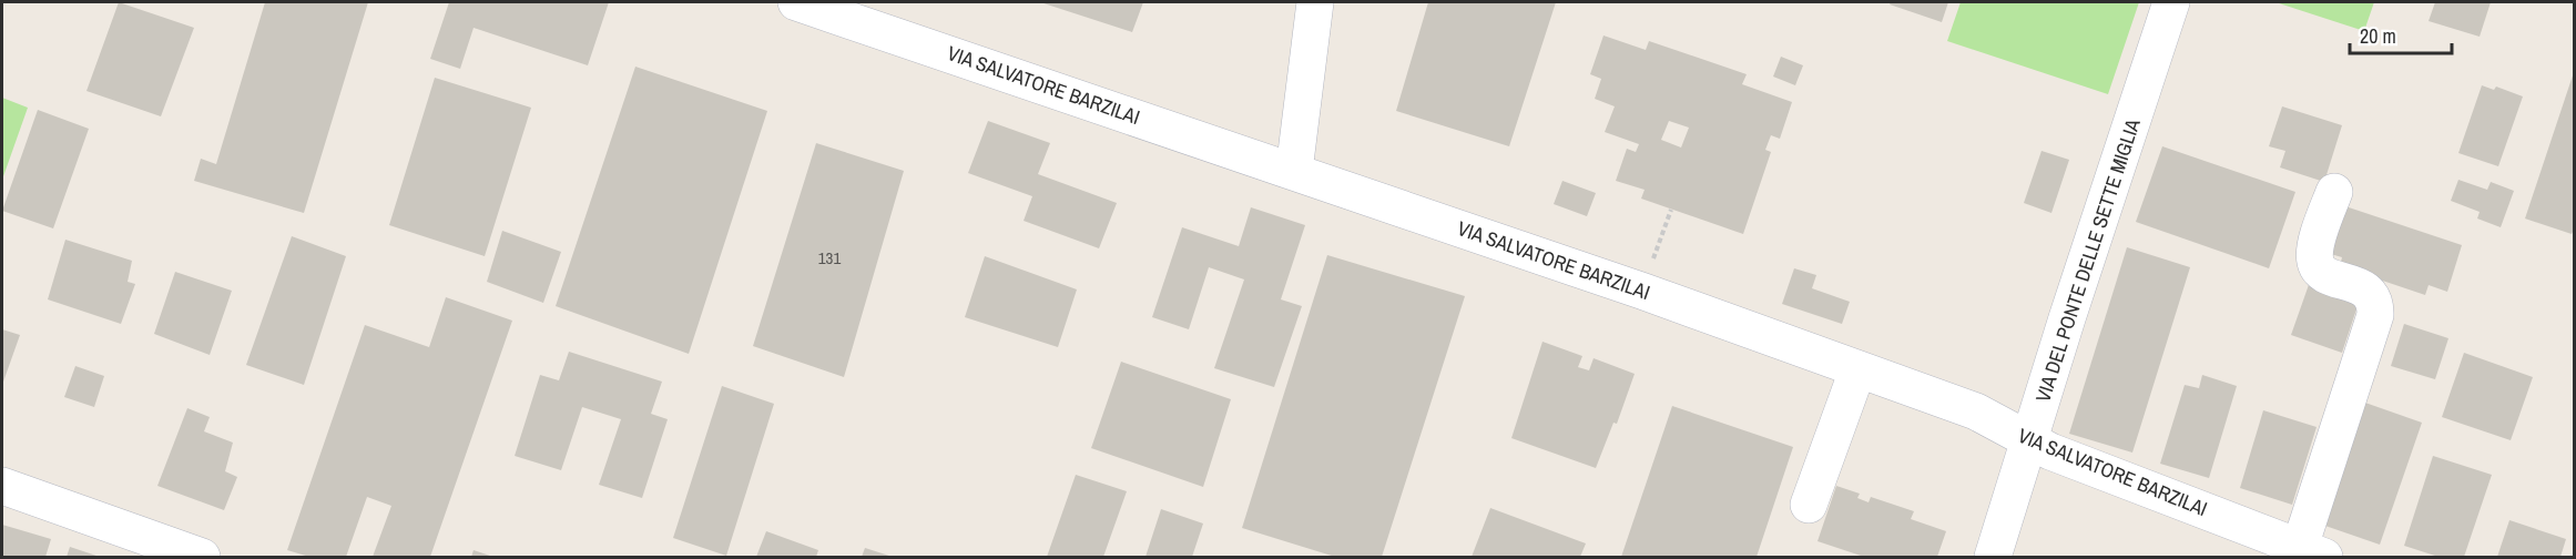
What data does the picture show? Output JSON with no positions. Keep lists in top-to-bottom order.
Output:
{
  "streets": {
    "street": ["VIA SALVATORE BARZILAI", "VIA DEL PONTE DELLE SETTE MIGLIA"]
  },
  "crossings": [
    ["VIA SALVATORE BARZILAI", "VIA DEL PONTE DELLE SETTE MIGLIA"]
  ],
  "house_numbers": ["131"],
  "scale_bar": "20 m"
}
